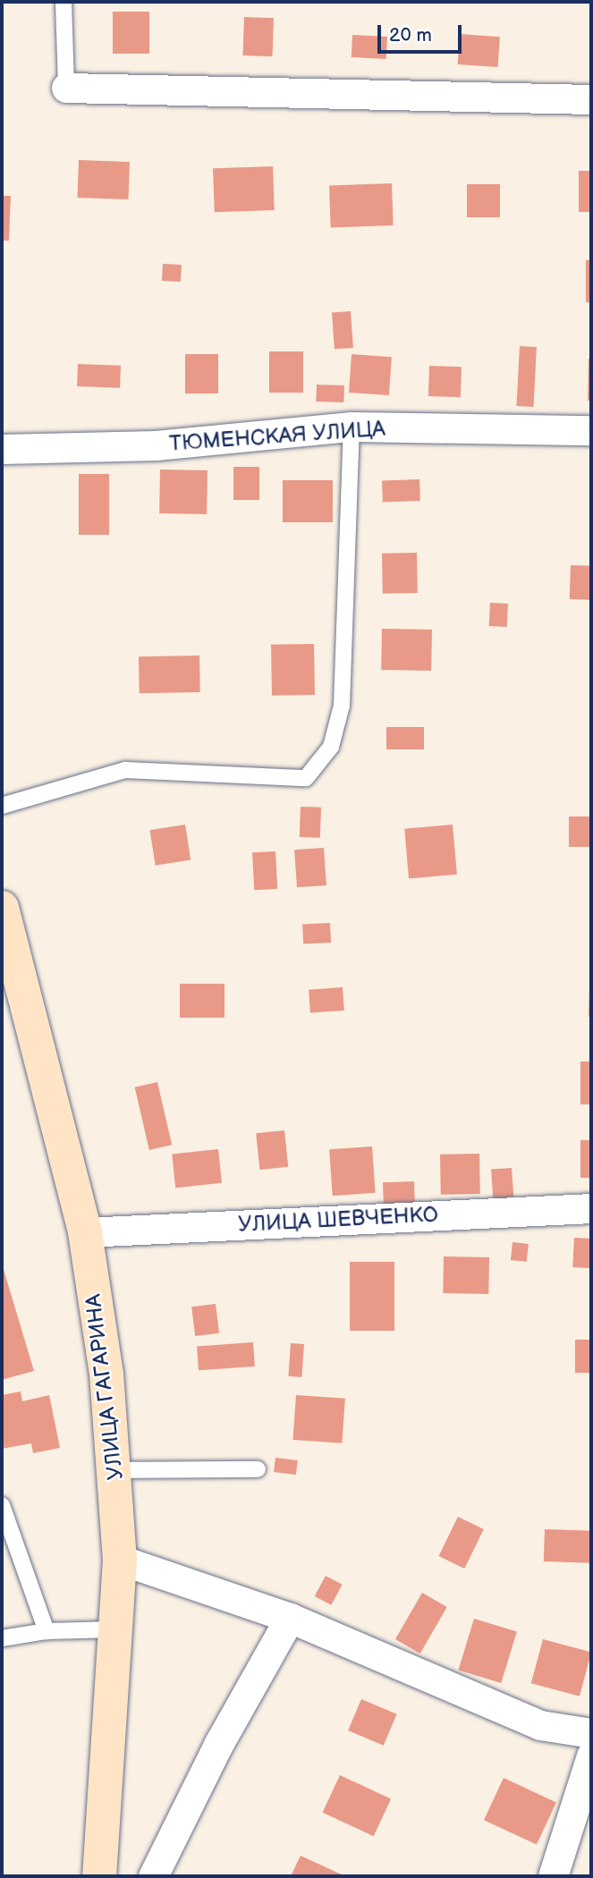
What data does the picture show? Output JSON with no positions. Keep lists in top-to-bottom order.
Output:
{
  "streets": {
    "main road": ["УЛИЦА ГАГАРИНА"],
    "street": ["ТЮМЕНСКАЯ УЛИЦА", "УЛИЦА ШЕВЧЕНКО"]
  },
  "crossings": [
    ["УЛИЦА ШЕВЧЕНКО", "УЛИЦА ГАГАРИНА"]
  ],
  "scale_bar": "20 m"
}
